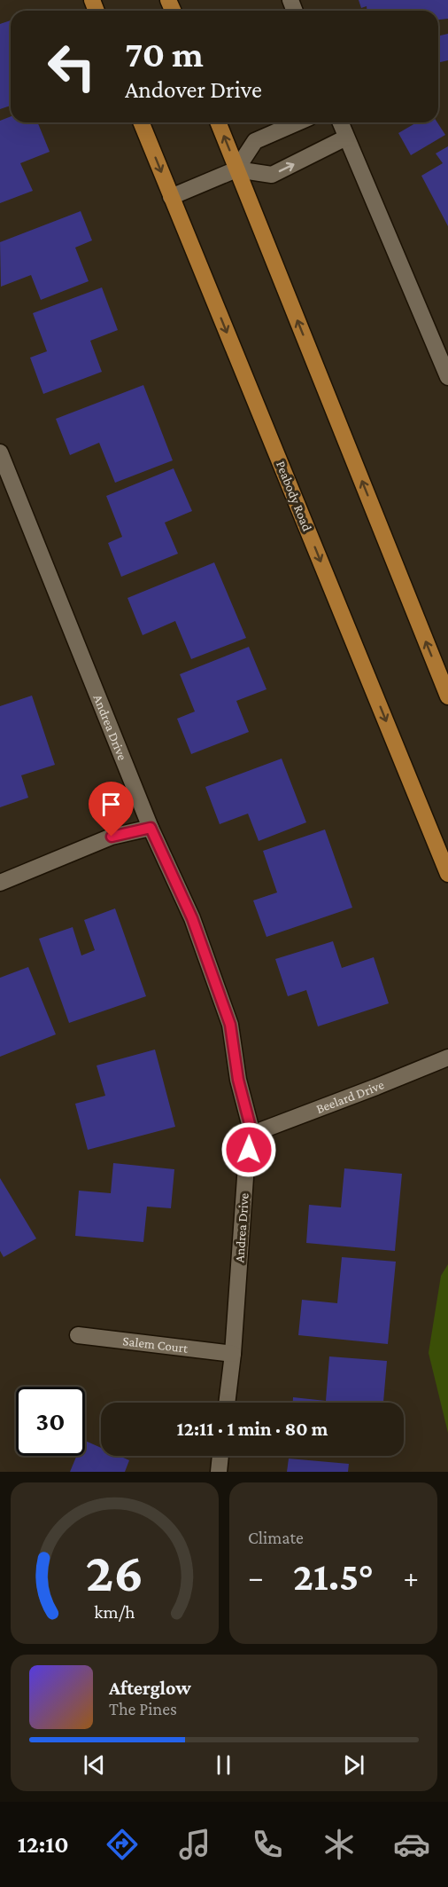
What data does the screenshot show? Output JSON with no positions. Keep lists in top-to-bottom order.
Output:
{
  "streets": {
    "main road": ["Peabody Road"],
    "street": ["Andrea Drive", "Beelard Drive", "Salem Court"]
  },
  "crossings": [
    ["Andrea Drive", "Beelard Drive"],
    ["Andrea Drive", "Salem Court"]
  ],
  "page": {
    "turn": ["70 m", "Andover Drive"],
    "limit": "30",
    "trip": "12:11 · 1 min · 80 m",
    "tile": "Climate",
    "heat": ["−", "21.5°", "+"],
    "song": ["Afterglow", "The Pines"],
    "tabs": "12:10",
    "gauge": ["26", "km/h"]
  }
}
